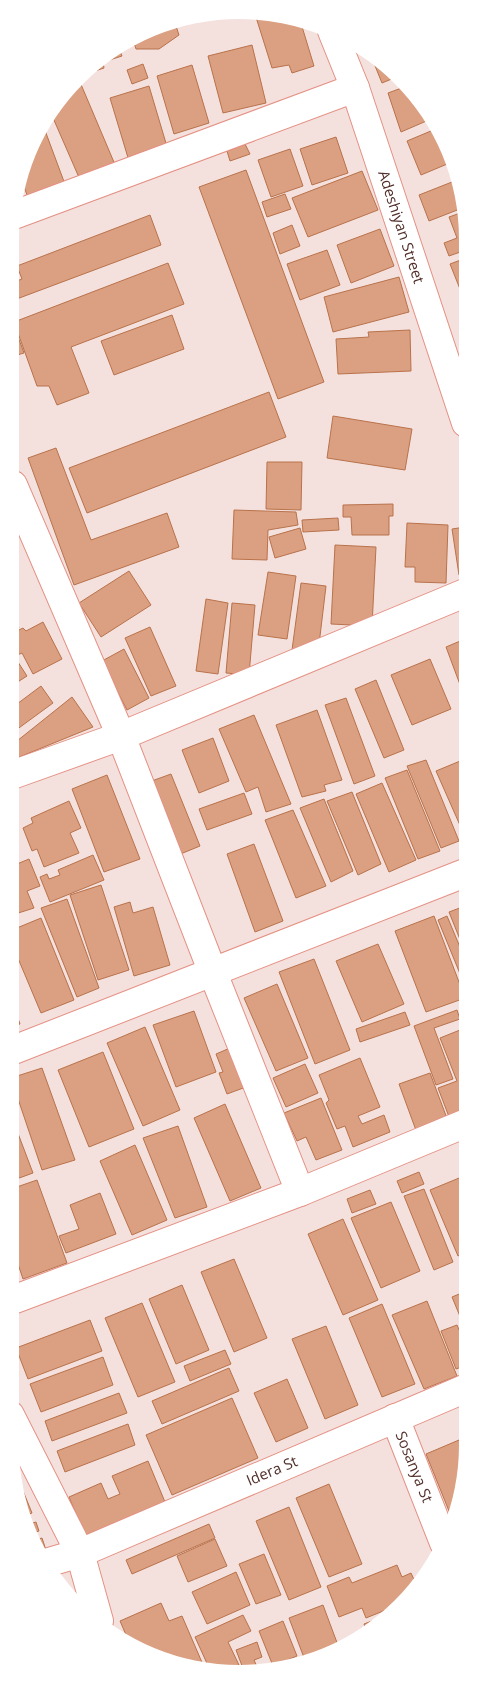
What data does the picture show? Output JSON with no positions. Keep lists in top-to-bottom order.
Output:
{
  "streets": {
    "street": ["Adeshiyan Street", "Sosanya St", "Idera St"]
  },
  "crossings": [
    ["Sosanya St", "Idera St"]
  ]
}
